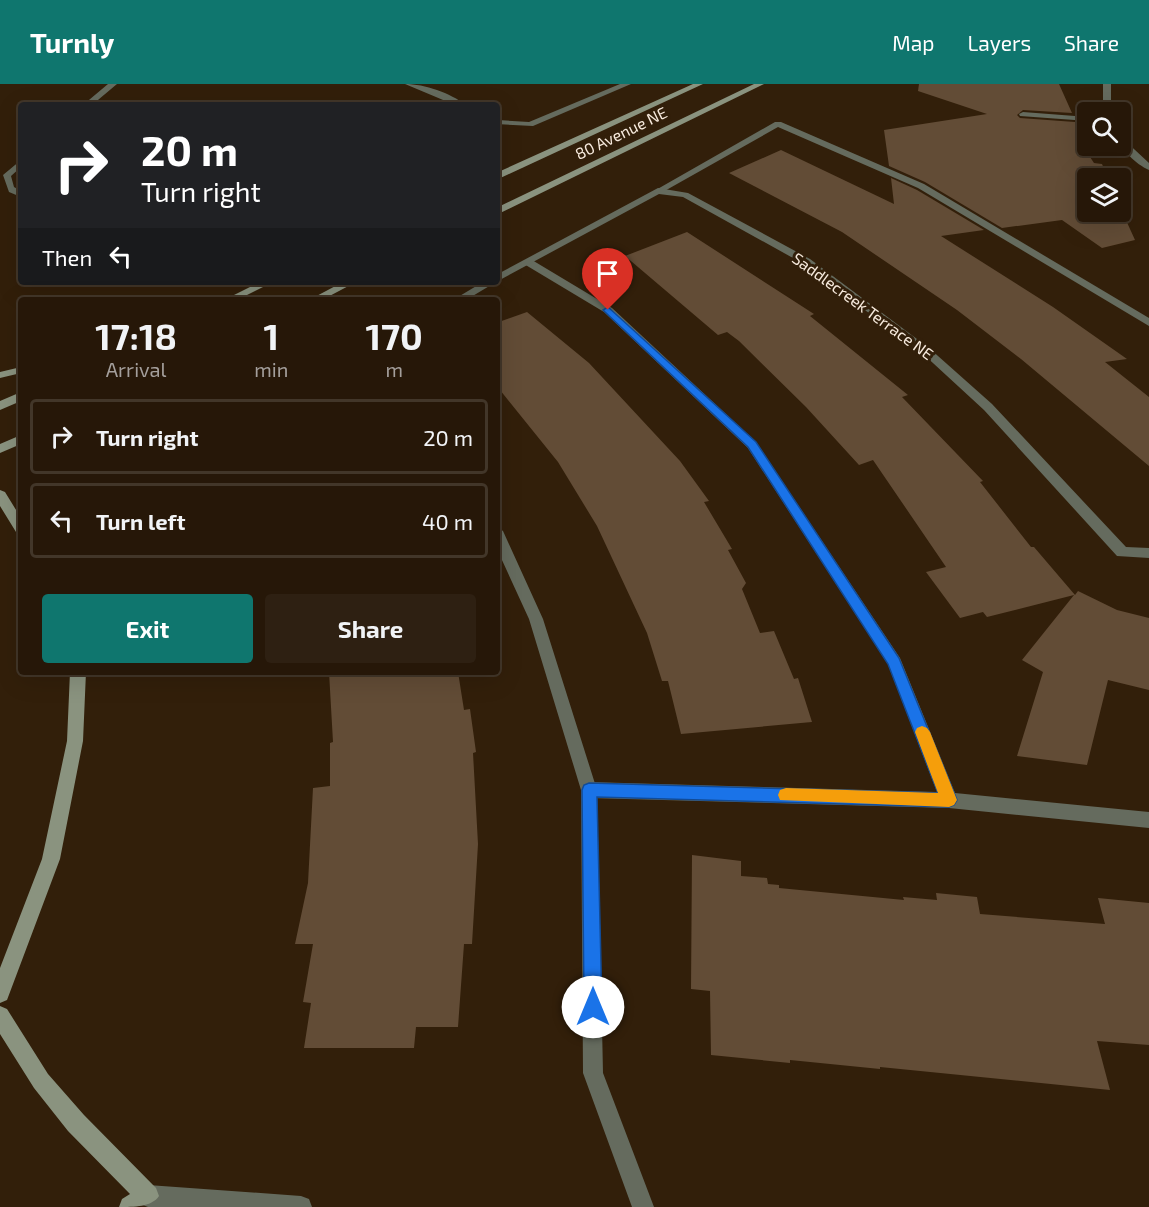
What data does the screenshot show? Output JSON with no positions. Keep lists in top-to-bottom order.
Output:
{
  "streets": {
    "main road": ["80 Avenue NE"],
    "street": ["Saddlecreek Terrace NE"]
  },
  "page": {
    "header": "Turnly",
    "nav": ["Map", "Layers", "Share"],
    "turn": ["20 m", "Turn right"],
    "then": "Then",
    "eta": [
      "17:18",
      "Arrival",
      "1",
      "min",
      "170",
      "m"
    ],
    "list": [
      {
        "name": "Turn right",
        "value": "20 m"
      },
      {
        "name": "Turn left",
        "value": "40 m"
      }
    ],
    "buttons": ["Exit", "Share"]
  }
}
